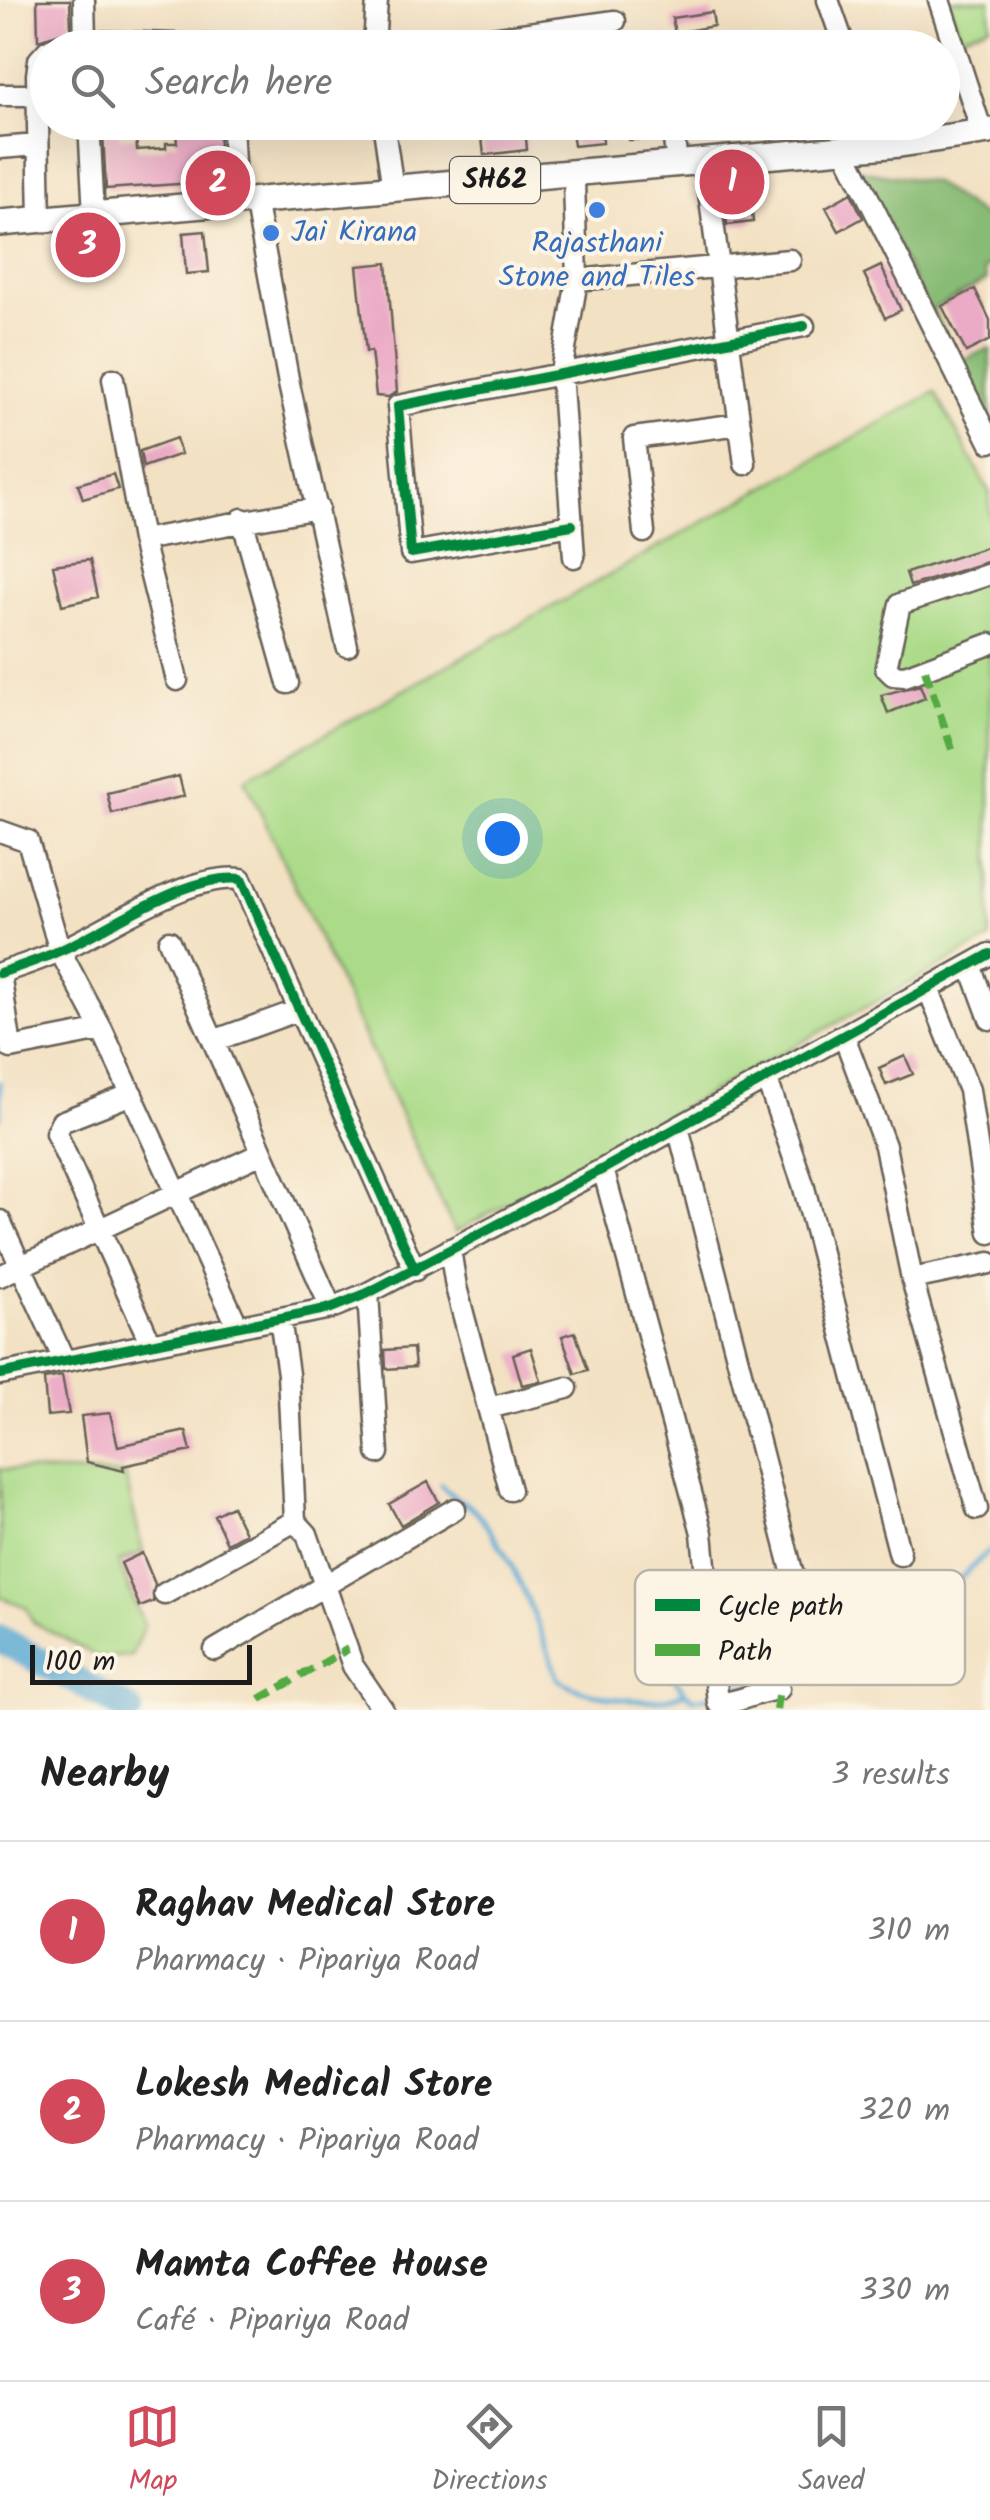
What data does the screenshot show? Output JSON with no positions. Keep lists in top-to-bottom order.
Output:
{
  "streets": {
    "main road": ["SH62"]
  },
  "places": ["Rajasthani Stone and Tiles", "Jai Kirana"],
  "legend": ["Cycle path", "Path"],
  "scale_bar": "100 m",
  "page": {
    "search": "Search here",
    "pins": ["1", "2", "3"],
    "scale": "100 m",
    "heading": ["Nearby", "3 results"],
    "list": [
      {
        "mark": "1",
        "name": "Raghav Medical Store",
        "note": "Pharmacy · Pipariya Road",
        "value": "310 m"
      },
      {
        "mark": "2",
        "name": "Lokesh Medical Store",
        "note": "Pharmacy · Pipariya Road",
        "value": "320 m"
      },
      {
        "mark": "3",
        "name": "Mamta Coffee House",
        "note": "Café · Pipariya Road",
        "value": "330 m"
      }
    ],
    "nav": ["Map", "Directions", "Saved"]
  }
}
